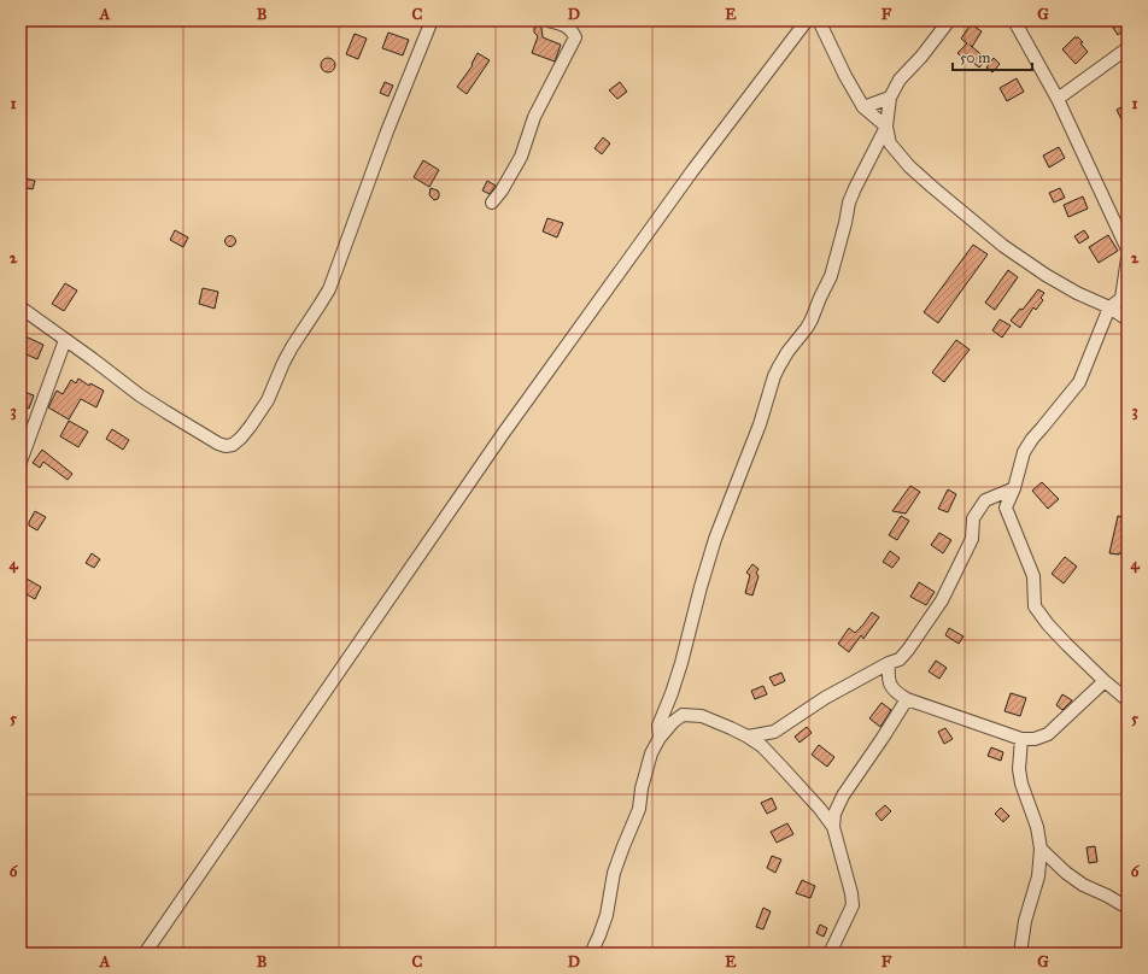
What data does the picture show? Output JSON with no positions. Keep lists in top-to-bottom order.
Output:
{
  "scale_bar": "50 m",
  "grid": {
    "columns": [
      "A",
      "B",
      "C",
      "D",
      "E",
      "F",
      "G"
    ],
    "rows": [
      "1",
      "2",
      "3",
      "4",
      "5",
      "6"
    ]
  }
}
